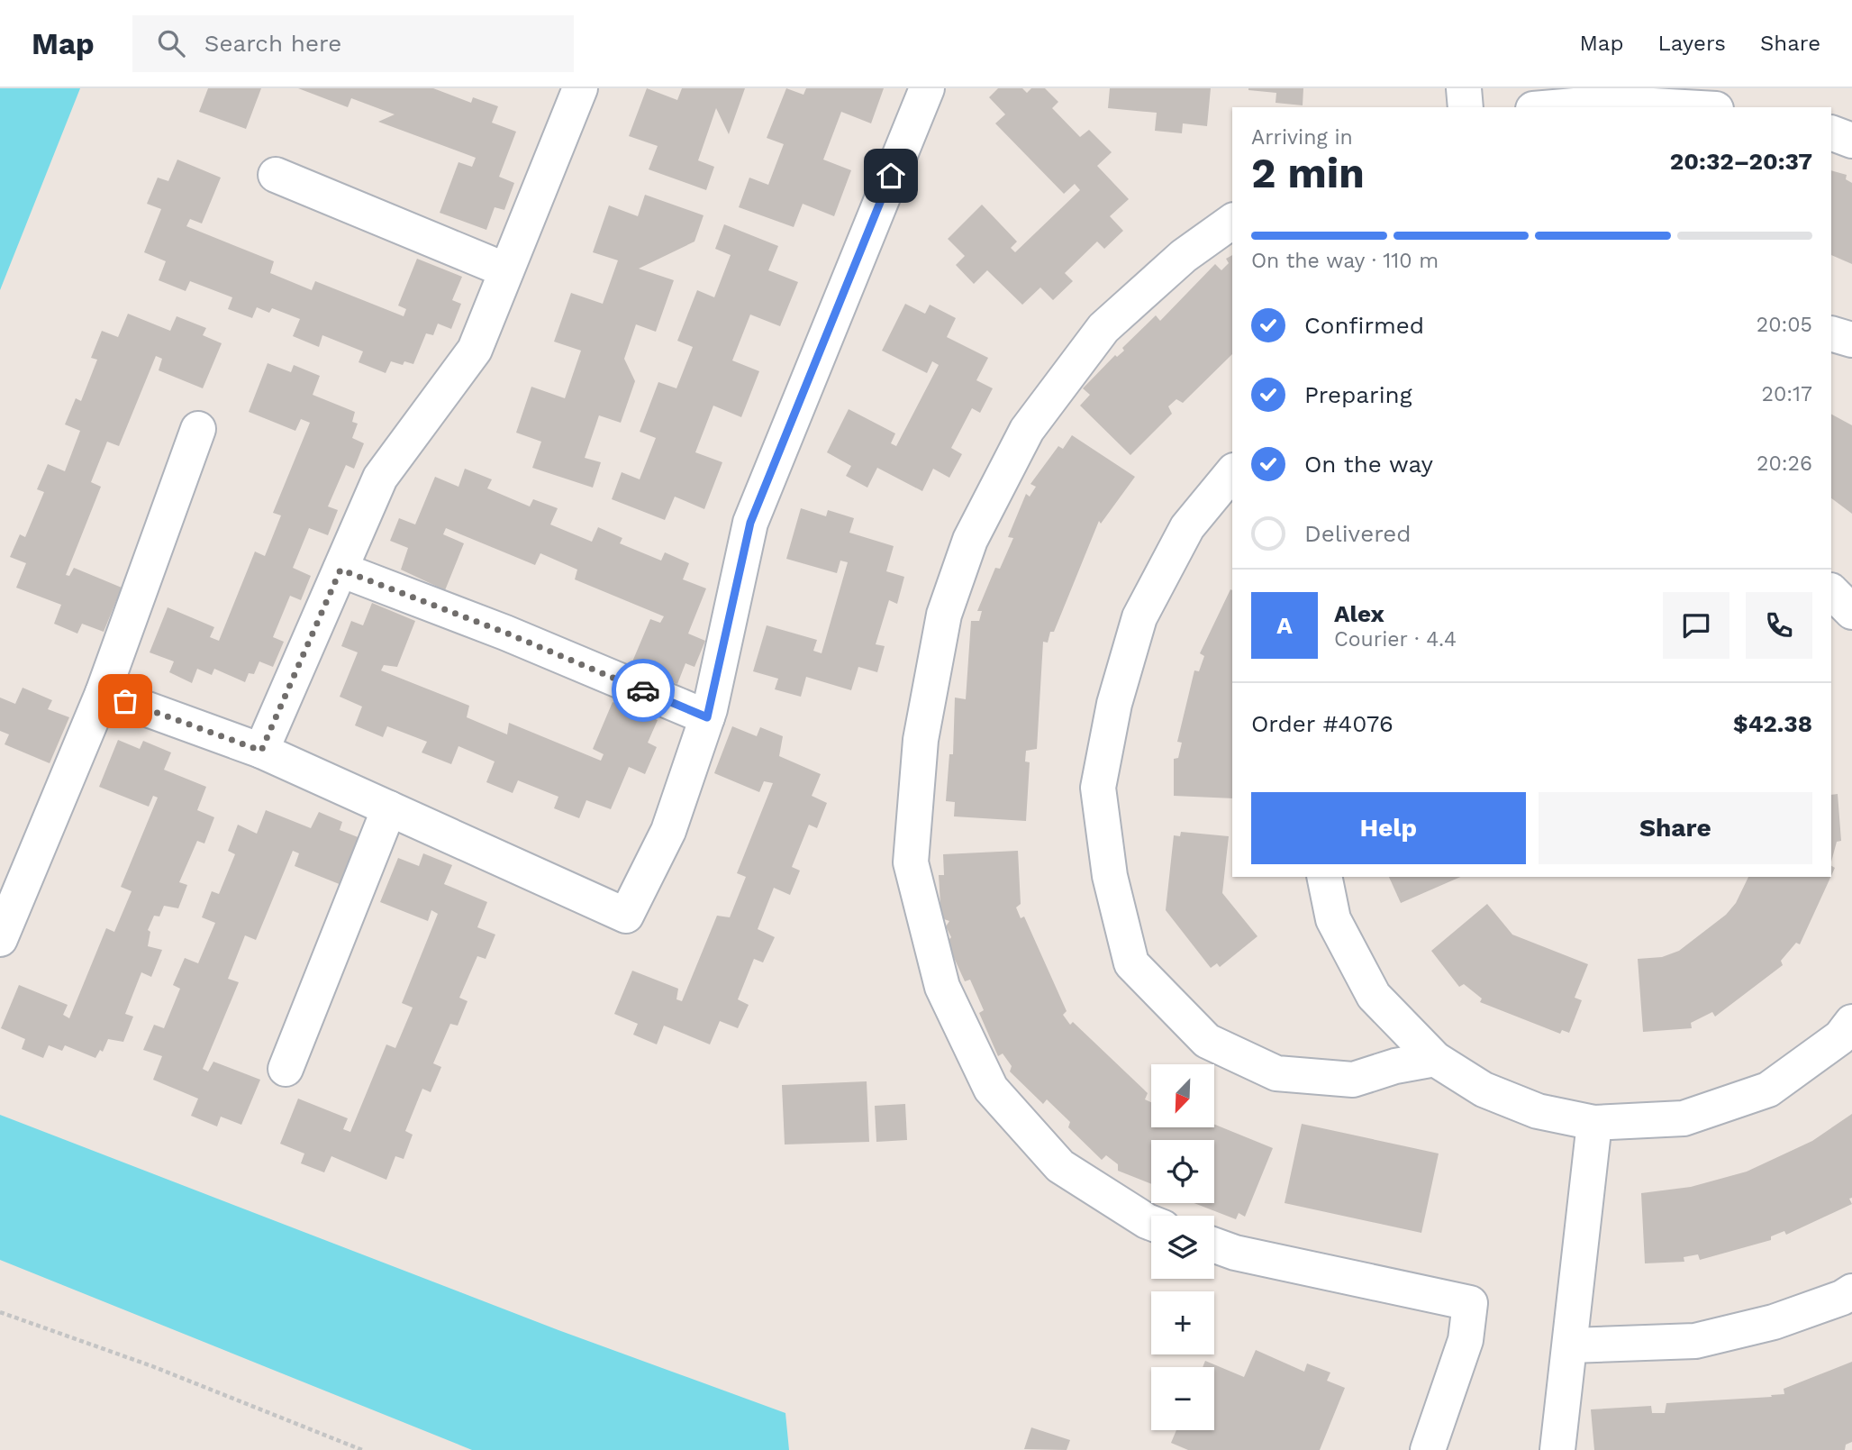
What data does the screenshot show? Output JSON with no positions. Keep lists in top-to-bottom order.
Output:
{
  "north": "bottom left",
  "page": {
    "header": "Map",
    "search": "Search here",
    "nav": ["Map", "Layers", "Share"],
    "heading": ["2 min", "Arriving in", "20:32–20:37"],
    "panel": [
      "Alex",
      "Courier · 4.4",
      "Order #4076",
      "$42.38"
    ],
    "bar": "On the way · 110 m",
    "list": [
      ["Confirmed", "20:05"],
      ["Preparing", "20:17"],
      ["On the way", "20:26"],
      "Delivered"
    ],
    "round": "A",
    "buttons": ["Help", "Share"],
    "map_buttons": ["+", "−"]
  }
}
